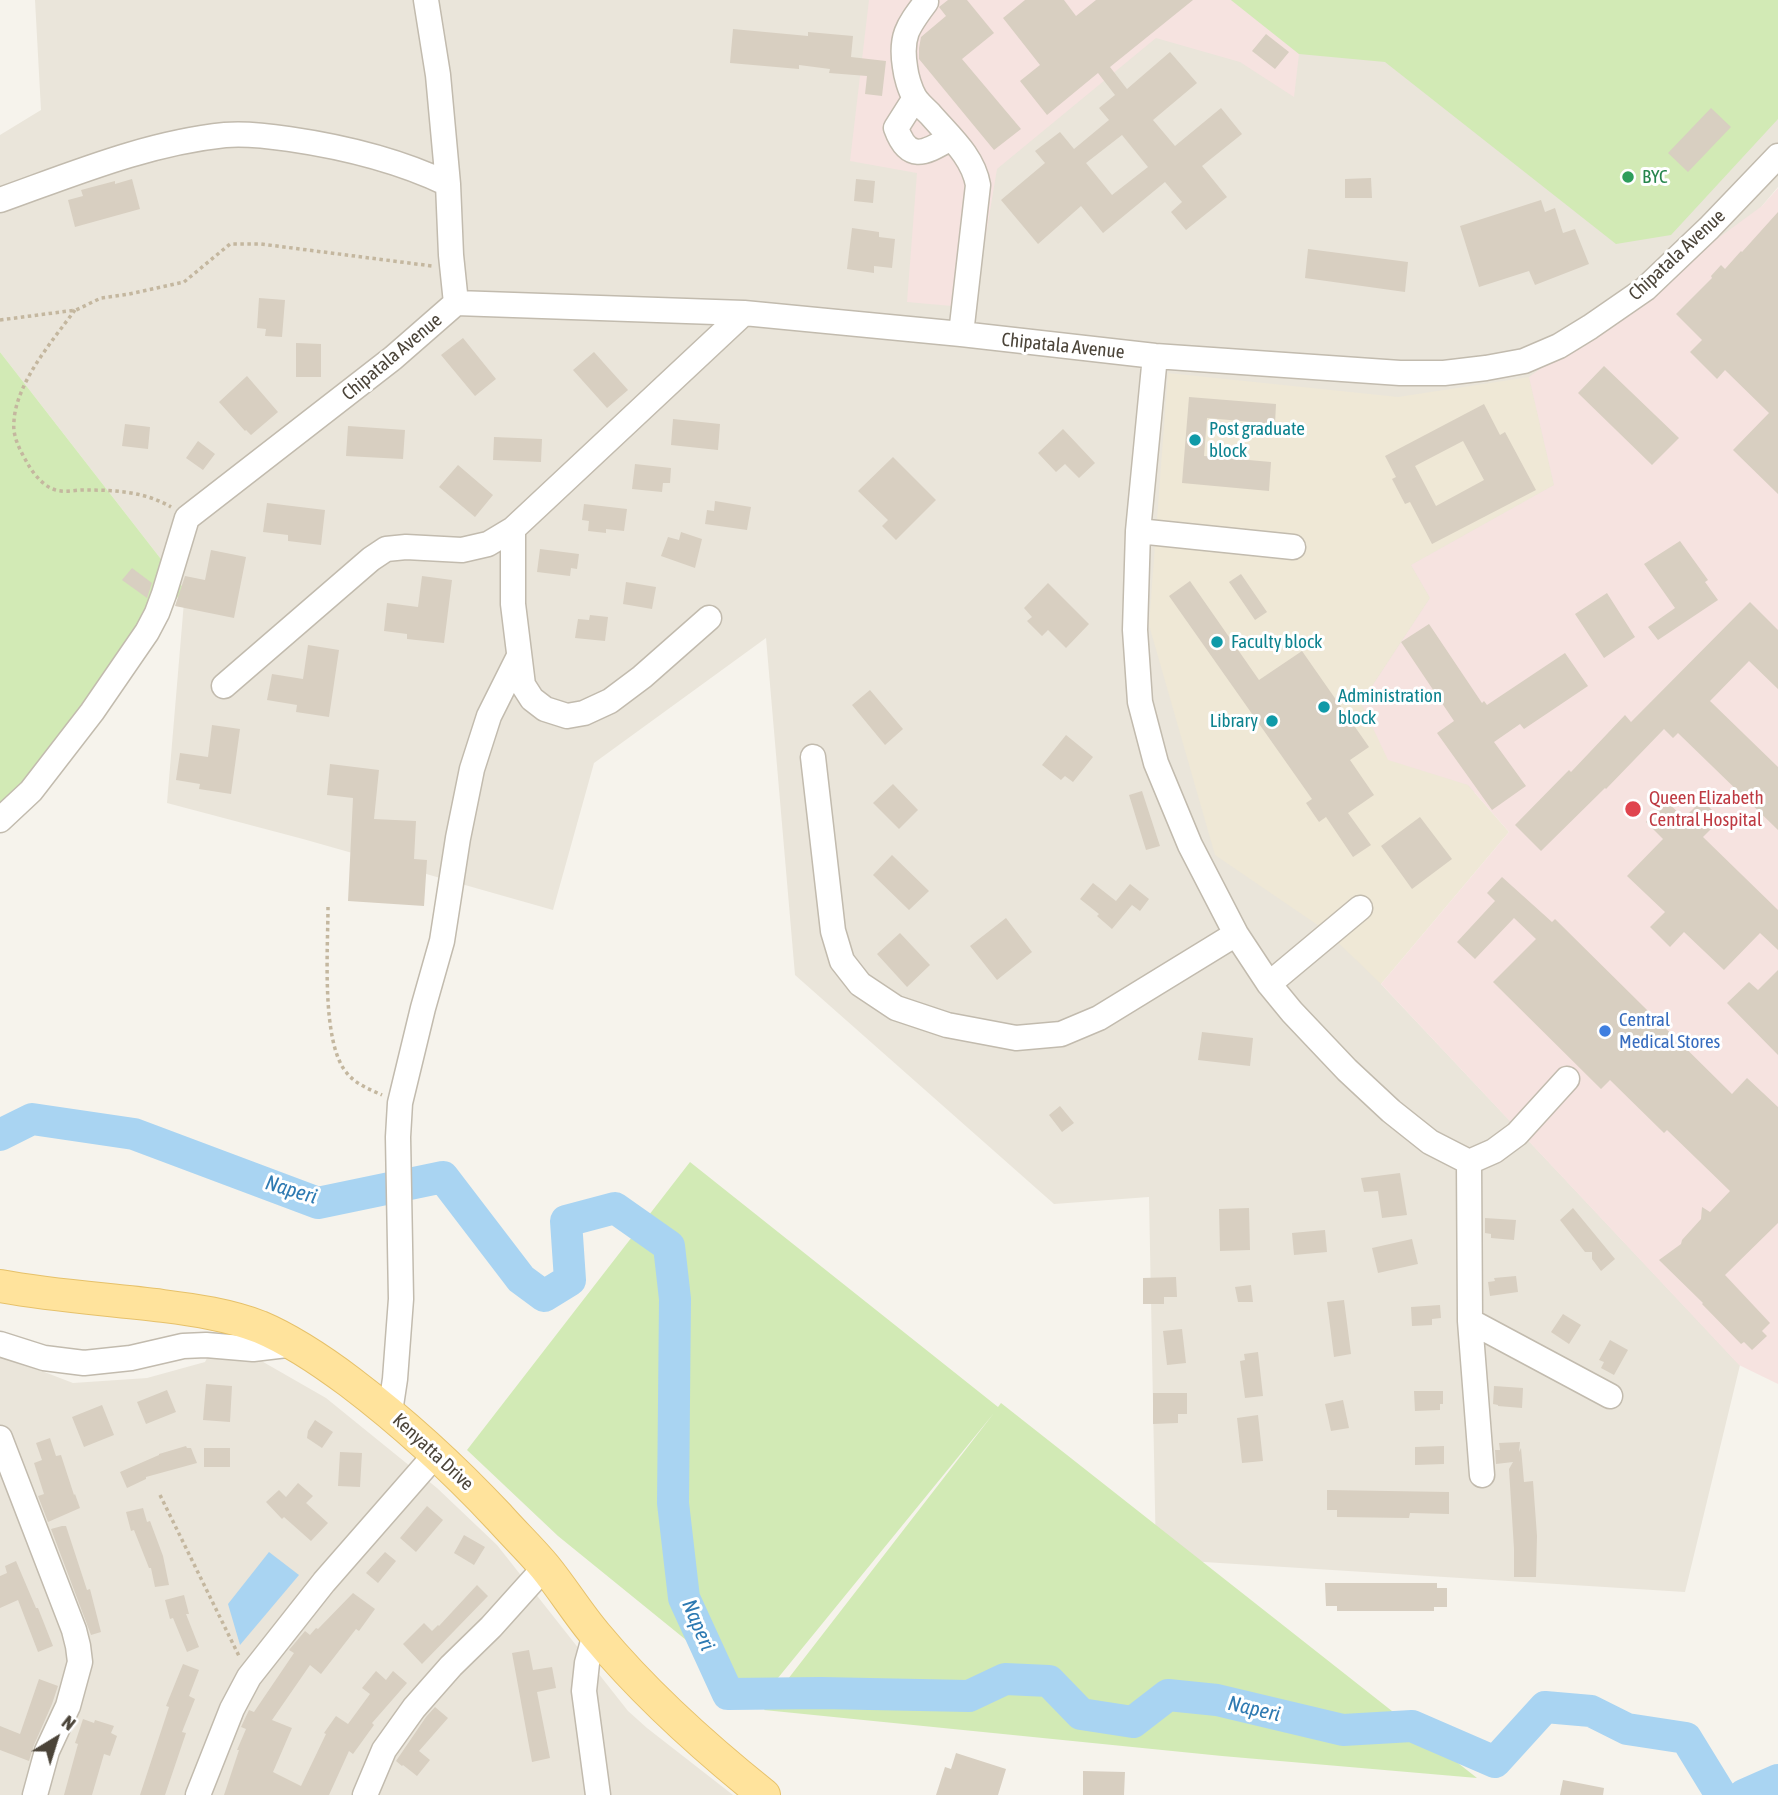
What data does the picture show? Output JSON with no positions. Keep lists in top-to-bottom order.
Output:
{
  "streets": {
    "main road": ["Kenyatta Drive"],
    "street": ["Chipatala Avenue"]
  },
  "water": ["Naperi"],
  "places": [
    "BYC",
    "Post graduate block",
    "Faculty block",
    "Administration block",
    "Library",
    "Queen Elizabeth Central Hospital",
    "Central Medical Stores"
  ],
  "north": "top right"
}
